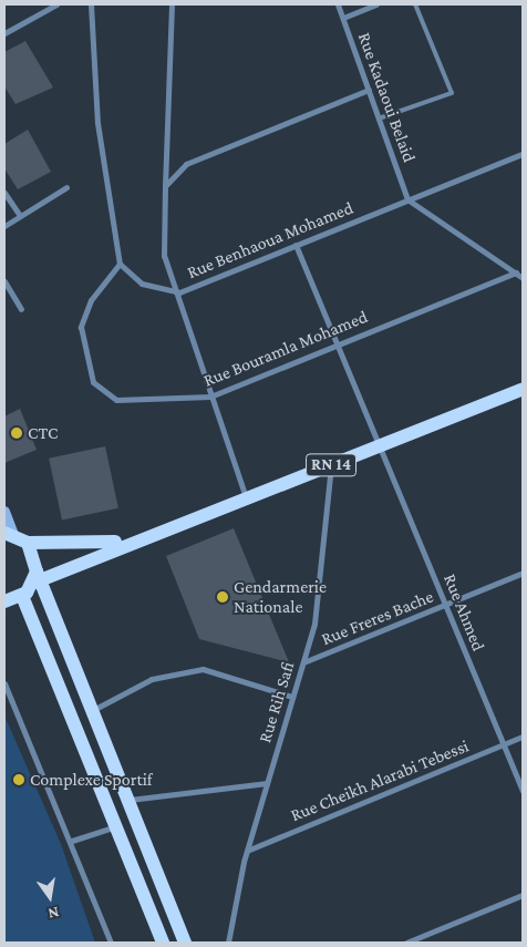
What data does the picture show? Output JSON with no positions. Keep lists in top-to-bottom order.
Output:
{
  "streets": {
    "main road": ["RN 14"],
    "street": [
      "Rue Kadaoui Belaid",
      "Rue Benhaoua Mohamed",
      "Rue Bouramla Mohamed",
      "Rue Ahmed",
      "Rue Freres Bache",
      "Rue Rih Safi",
      "Rue Cheikh Alarabi Tebessi"
    ]
  },
  "crossings": [
    ["Rue Kadaoui Belaid", "Rue Benhaoua Mohamed"],
    ["Rue Benhaoua Mohamed", "Rue Bouramla Mohamed"],
    ["Rue Benhaoua Mohamed", "Rue Ahmed"],
    ["Rue Bouramla Mohamed", "Rue Ahmed"],
    ["RN 14", "Rue Ahmed"],
    ["RN 14", "Rue Rih Safi"],
    ["Rue Ahmed", "Rue Freres Bache"],
    ["Rue Ahmed", "Rue Cheikh Alarabi Tebessi"],
    ["Rue Freres Bache", "Rue Rih Safi"],
    ["Rue Rih Safi", "Rue Cheikh Alarabi Tebessi"]
  ],
  "places": ["CTC", "Gendarmerie Nationale", "Complexe Sportif"],
  "north": "bottom"
}
